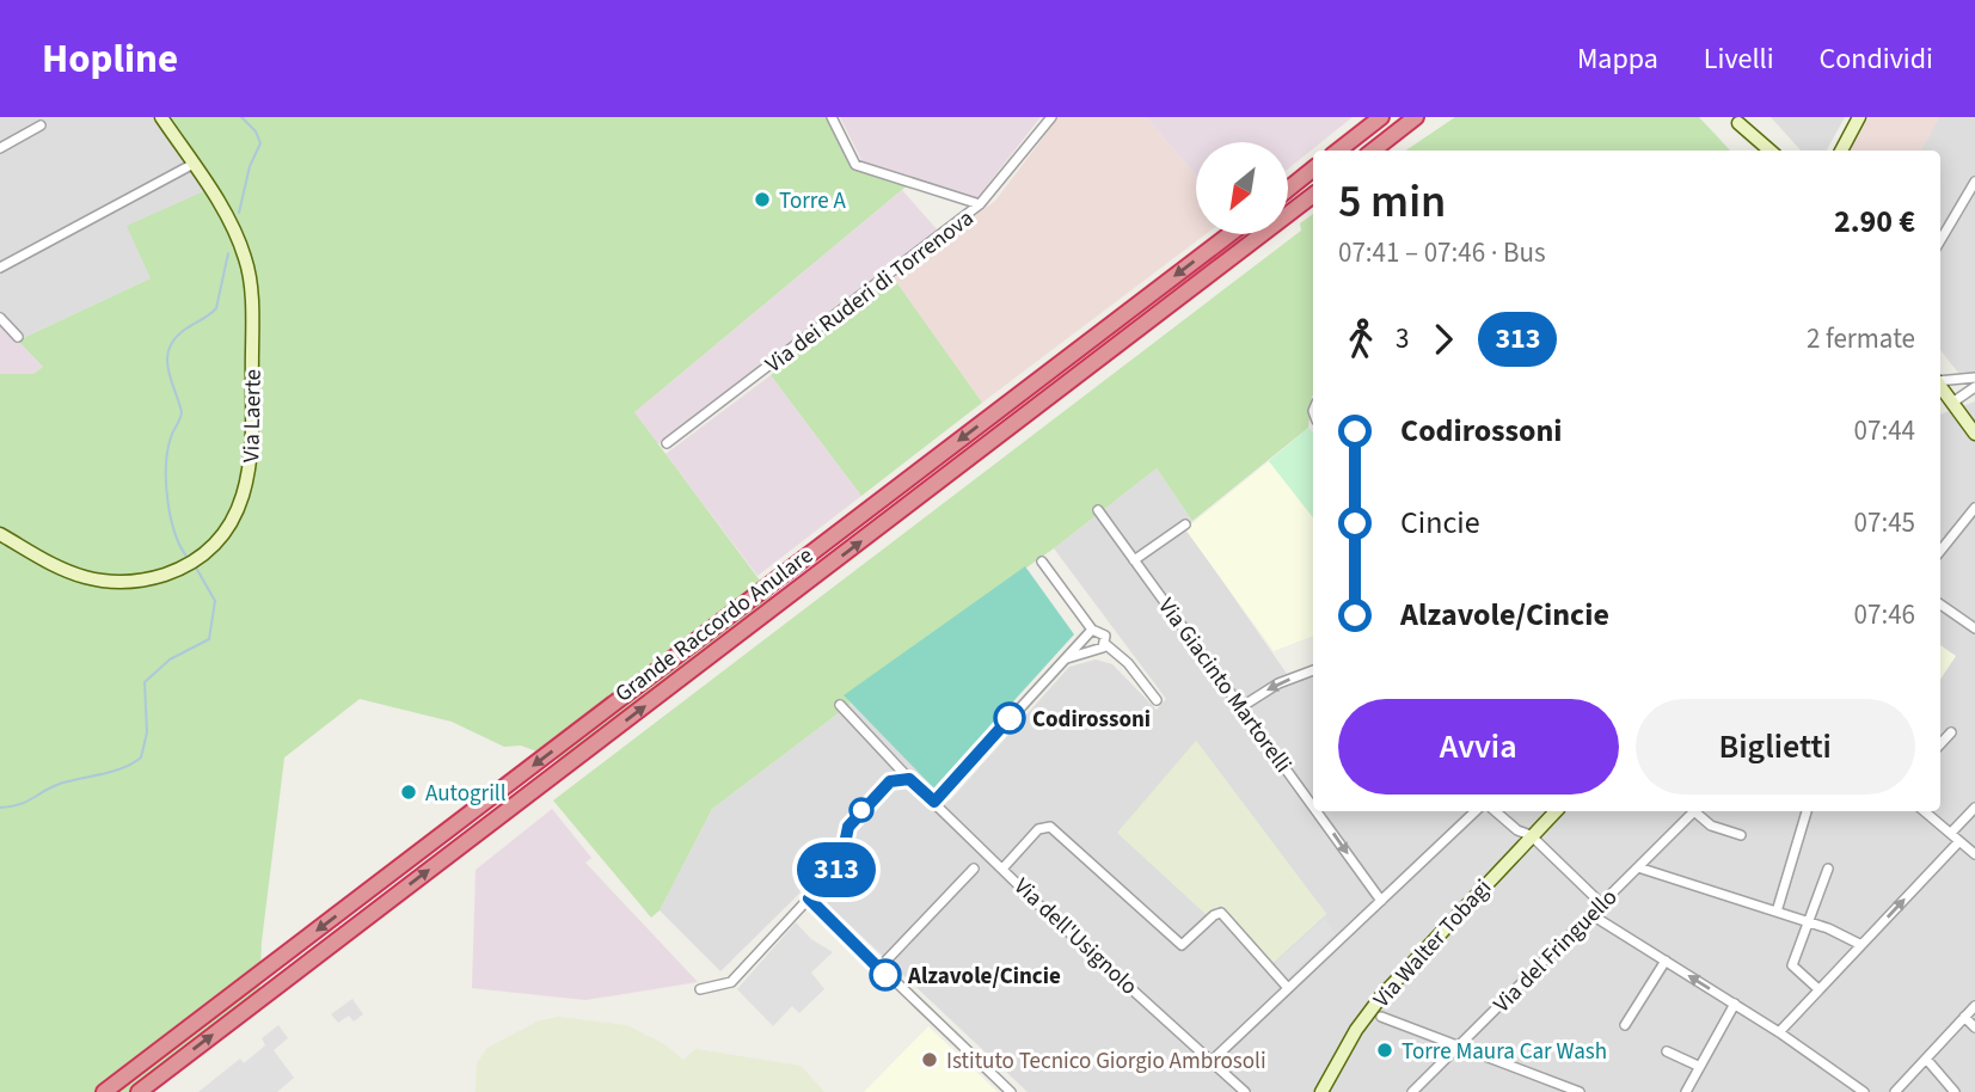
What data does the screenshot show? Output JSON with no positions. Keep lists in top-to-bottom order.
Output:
{
  "streets": {
    "highway": ["Grande Raccordo Anulare"],
    "street": [
      "Via dei Ruderi di Torrenova",
      "Via Laerte",
      "Via Giacinto Martorelli",
      "Via dell'Usignolo",
      "Via Walter Tobagi",
      "Via del Fringuello"
    ]
  },
  "one_way": ["Via Giacinto Martorelli"],
  "places": [
    "Torre A",
    "Codirossoni",
    "Autogrill",
    "Alzavole/Cincie",
    "Torre Maura Car Wash",
    "Istituto Tecnico Giorgio Ambrosoli"
  ],
  "lines": ["bus line 313"],
  "north": "bottom left",
  "page": {
    "header": "Hopline",
    "nav": ["Mappa", "Livelli", "Condividi"],
    "on_map": "313",
    "heading": ["5 min", "07:41 – 07:46 · Bus", "2.90 €"],
    "legs": ["3", "313", "2 fermate"],
    "list": [
      {
        "name": "Codirossoni",
        "value": "07:44"
      },
      {
        "name": "Cincie",
        "value": "07:45"
      },
      {
        "name": "Alzavole/Cincie",
        "value": "07:46"
      }
    ],
    "buttons": ["Avvia", "Biglietti"]
  }
}
